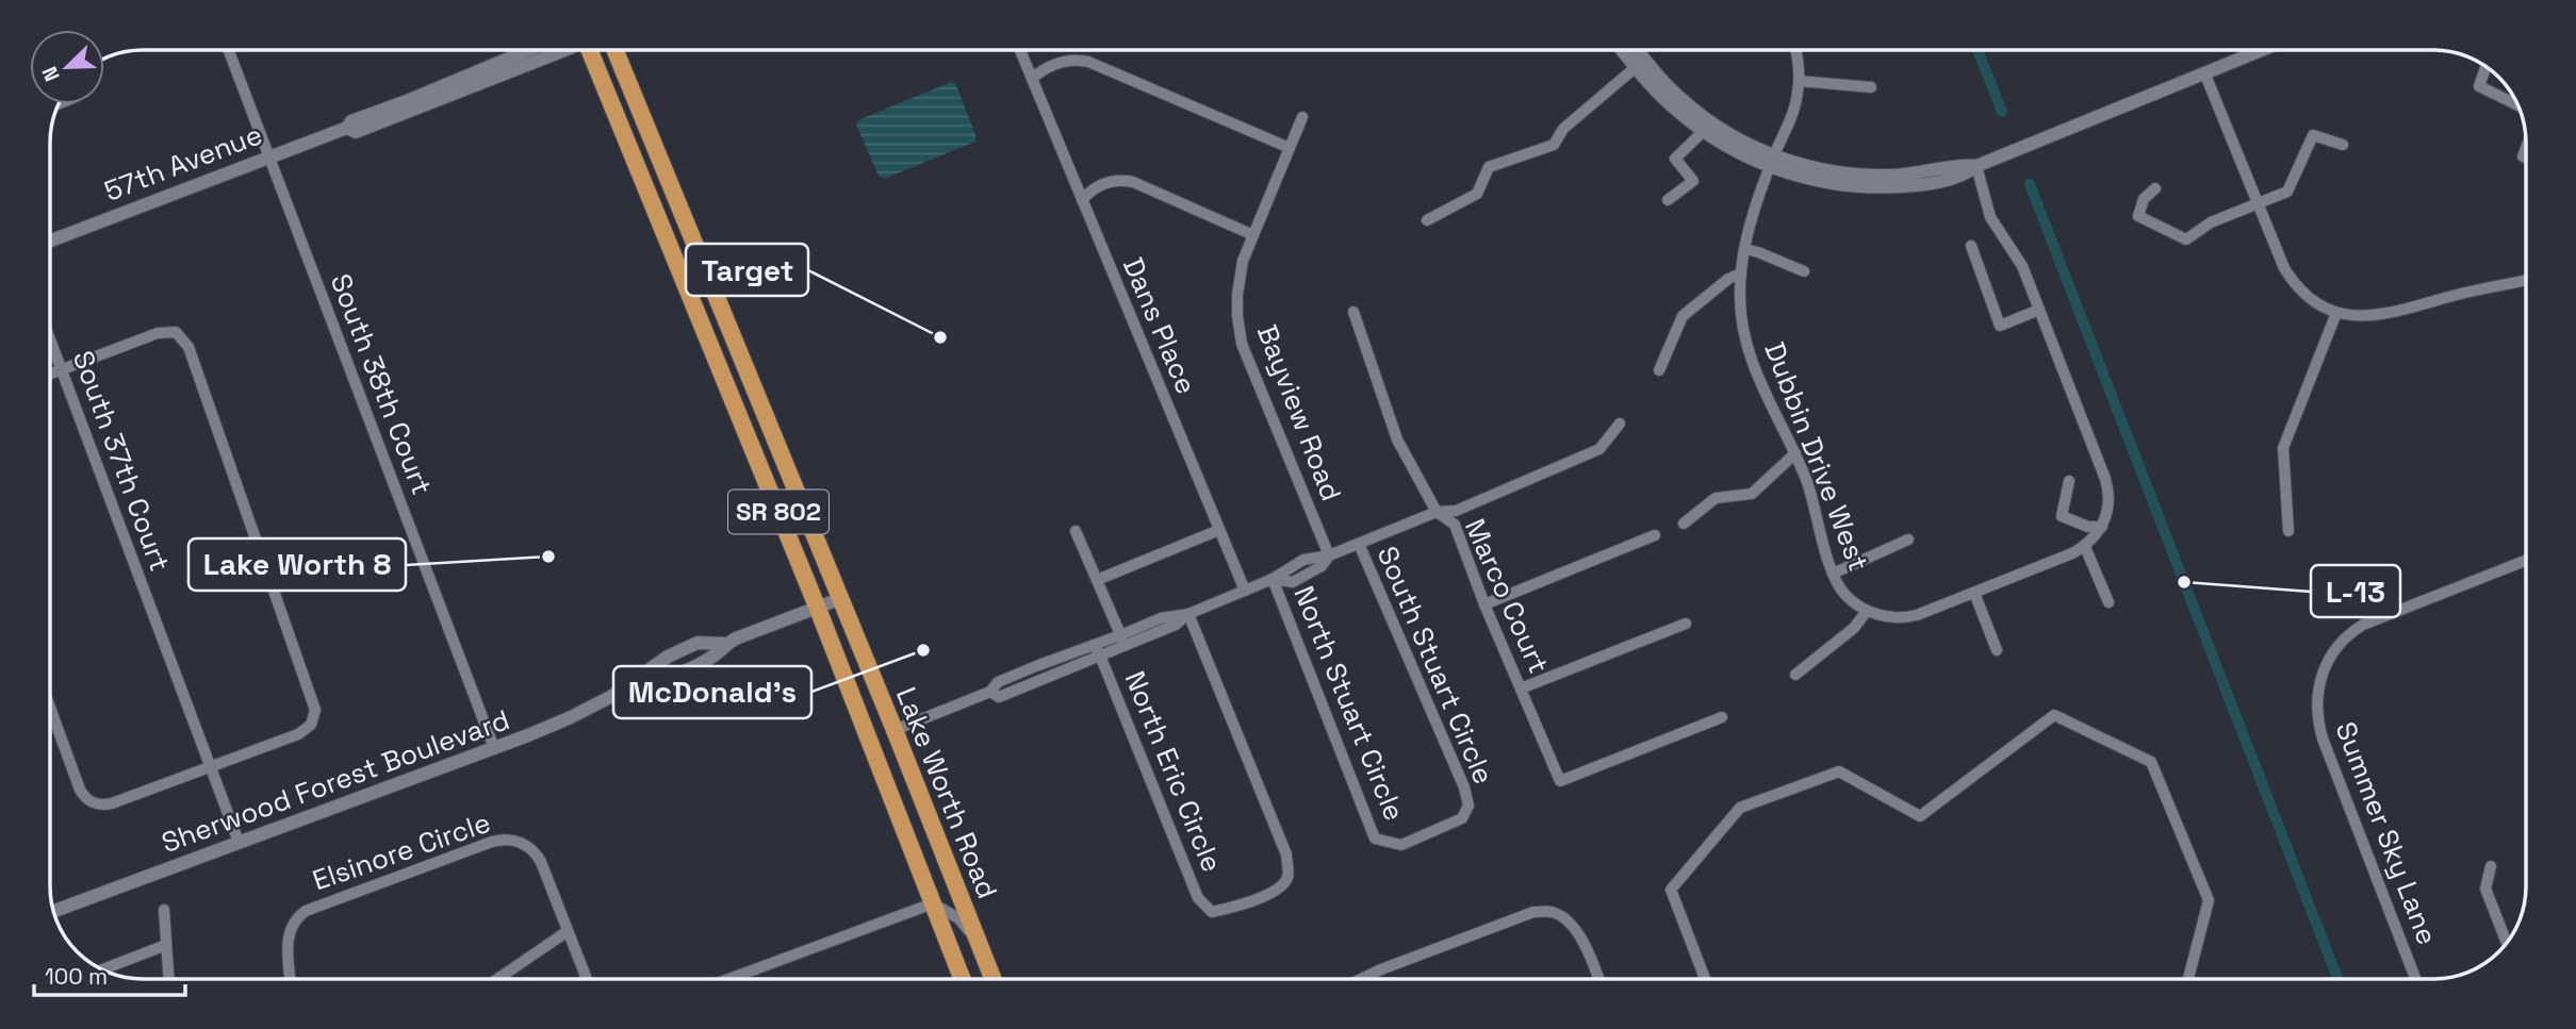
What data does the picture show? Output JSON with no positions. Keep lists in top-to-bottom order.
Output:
{
  "streets": {
    "main road": ["SR 802", "Lake Worth Road"],
    "street": [
      "57th Avenue",
      "Dans Place",
      "South 38th Court",
      "Bayview Road",
      "Dubbin Drive West",
      "South 37th Court",
      "Marco Court",
      "South Stuart Circle",
      "North Stuart Circle",
      "North Eric Circle",
      "Sherwood Forest Boulevard",
      "Summer Sky Lane",
      "Elsinore Circle"
    ]
  },
  "crossings": [
    ["57th Avenue", "South 38th Court"],
    ["South 38th Court", "Sherwood Forest Boulevard"],
    ["South 37th Court", "Sherwood Forest Boulevard"],
    ["South Stuart Circle", "North Stuart Circle"],
    ["Sherwood Forest Boulevard", "Lake Worth Road"]
  ],
  "places": [
    "Target",
    "Lake Worth 8",
    "L-13",
    "McDonald's"
  ],
  "scale_bar": "100 m",
  "north": "bottom left"
}
